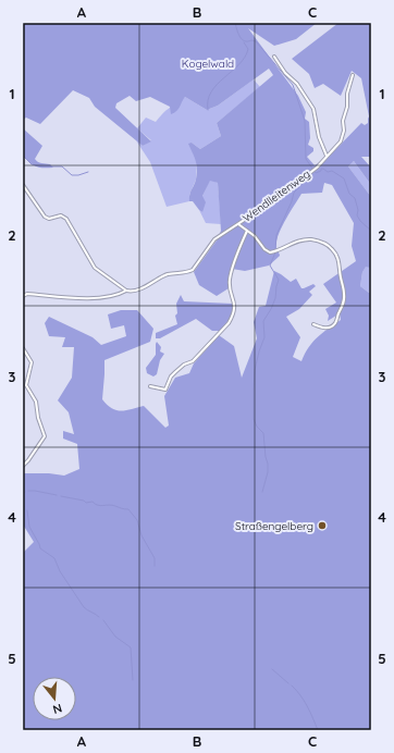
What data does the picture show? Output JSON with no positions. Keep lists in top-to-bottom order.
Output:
{
  "streets": {
    "street": ["Wendlleitenweg"]
  },
  "parks": ["Kogelwald"],
  "places": ["Straßengelberg"],
  "north": "bottom",
  "grid": {
    "columns": ["A", "B", "C"],
    "rows": [
      "1",
      "2",
      "3",
      "4",
      "5"
    ]
  }
}
